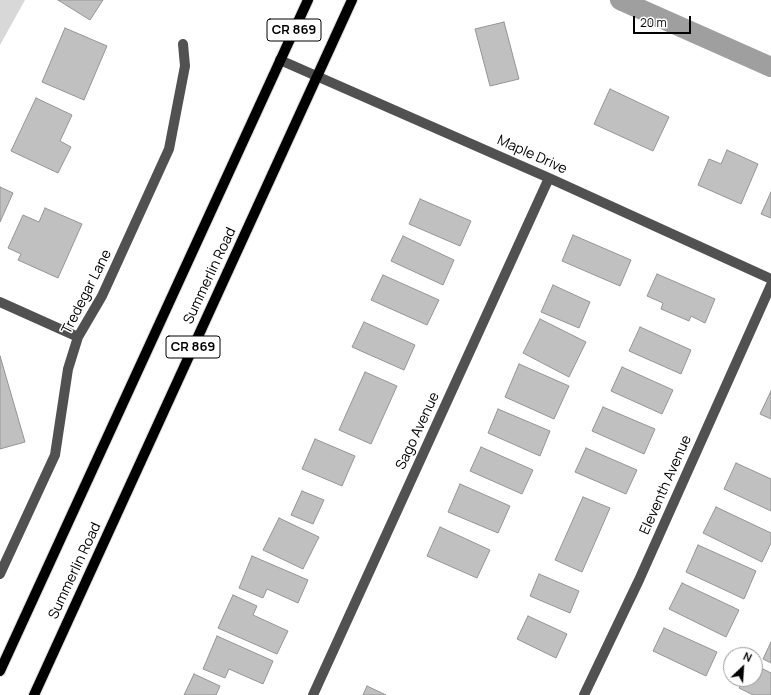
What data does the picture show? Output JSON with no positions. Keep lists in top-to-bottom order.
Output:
{
  "streets": {
    "main road": ["CR 869", "Summerlin Road"],
    "street": [
      "Maple Drive",
      "Tredegar Lane",
      "Sago Avenue",
      "Eleventh Avenue"
    ]
  },
  "crossings": [
    ["Maple Drive", "Summerlin Road"],
    ["Maple Drive", "Sago Avenue"]
  ],
  "scale_bar": "20 m",
  "north": "top right"
}
